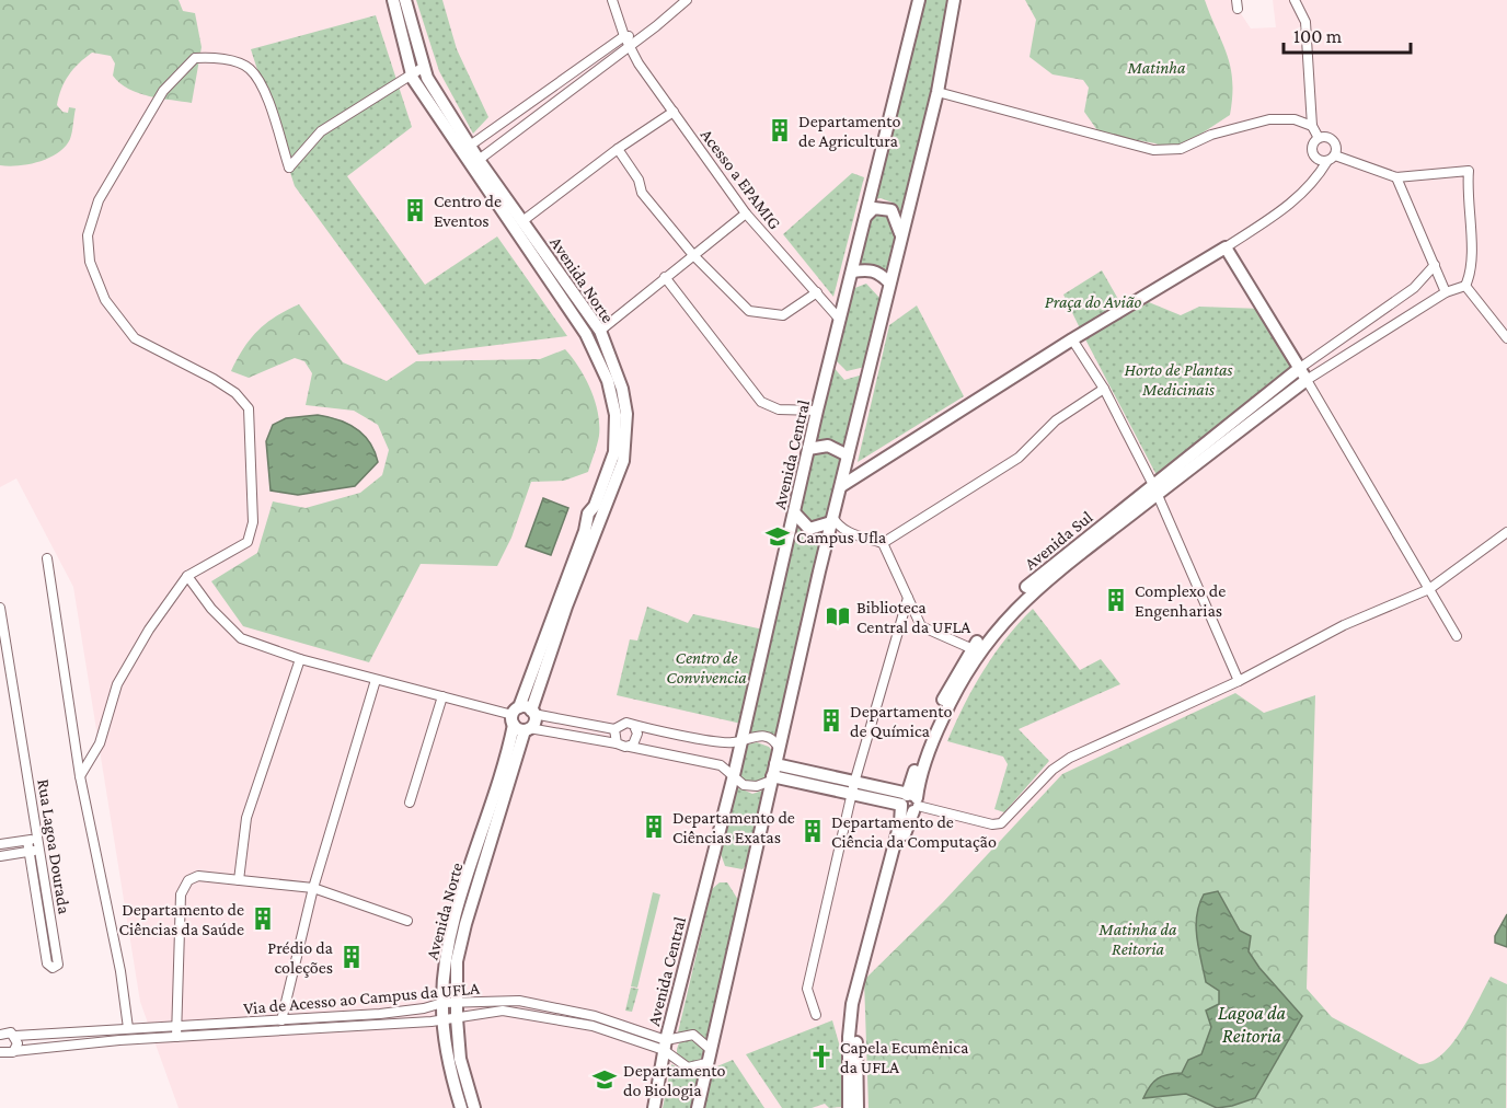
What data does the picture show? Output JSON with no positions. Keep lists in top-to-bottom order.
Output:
{
  "streets": {
    "street": [
      "Acesso a EPAMIG",
      "Avenida Norte",
      "Avenida Central",
      "Avenida Sul",
      "Rua Lagoa Dourada",
      "Via de Acesso ao Campus da UFLA"
    ]
  },
  "crossings": [
    ["Acesso a EPAMIG", "Avenida Central"],
    ["Avenida Norte", "Via de Acesso ao Campus da UFLA"],
    ["Avenida Central", "Via de Acesso ao Campus da UFLA"]
  ],
  "water": ["Lagoa da Reitoria"],
  "parks": [
    "Matinha",
    "Praça do Avião",
    "Horto de Plantas Medicinais",
    "Centro de Convivencia",
    "Matinha da Reitoria"
  ],
  "places": {
    "building": [
      "Departamento de Agricultura",
      "Centro de Eventos",
      "Complexo de Engenharias",
      "Departamento de Química",
      "Departamento de Ciências Exatas",
      "Departamento de Ciência da Computação",
      "Departamento de Ciências da Saúde",
      "Prédio da coleções"
    ],
    "school or university": ["Campus Ufla", "Departamento do Biologia"],
    "library": ["Biblioteca Central da UFLA"],
    "church": ["Capela Ecumênica da UFLA"]
  },
  "scale_bar": "100 m"
}
